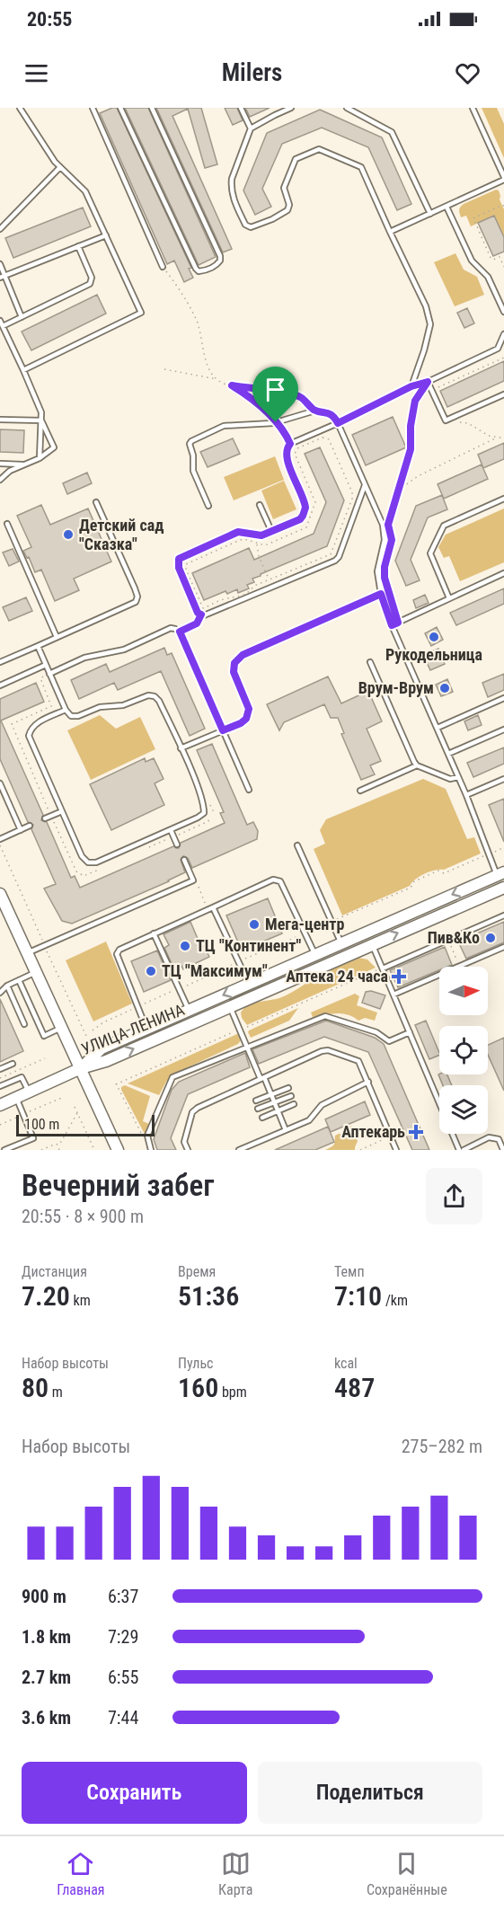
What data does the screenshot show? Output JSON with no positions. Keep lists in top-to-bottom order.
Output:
{
  "streets": {
    "main road": ["УЛИЦА ЛЕНИНА"]
  },
  "places": {
    "other": [
      "Детский сад \"Сказка\"",
      "Рукодельница",
      "Врум-Врум",
      "Мега-центр",
      "Пив&Ко",
      "ТЦ \"Континент\"",
      "ТЦ \"Максимум\""
    ],
    "health": ["Аптека 24 часа", "Аптекарь"]
  },
  "scale_bar": "100 m",
  "north": "right",
  "page": {
    "status": "20:55",
    "header": "Milers",
    "scale": "100 m",
    "heading": ["Вечерний забег", "20:55 · 8 × 900 m"],
    "stats": [
      ["Дистанция", "7.20 km"],
      ["Время", "51:36"],
      ["Темп", "7:10 /km"],
      ["Набор высоты", "80 m"],
      ["Пульс", "160 bpm"],
      ["kcal", "487"]
    ],
    "chart": ["Набор высоты", "275–282 m"],
    "list": [
      {
        "name": "900 m",
        "note": "6:37"
      },
      {
        "name": "1.8 km",
        "note": "7:29"
      },
      {
        "name": "2.7 km",
        "note": "6:55"
      },
      {
        "name": "3.6 km",
        "note": "7:44"
      }
    ],
    "buttons": ["Сохранить", "Поделиться"],
    "tabs": ["Главная", "Карта", "Сохранённые"]
  }
}
